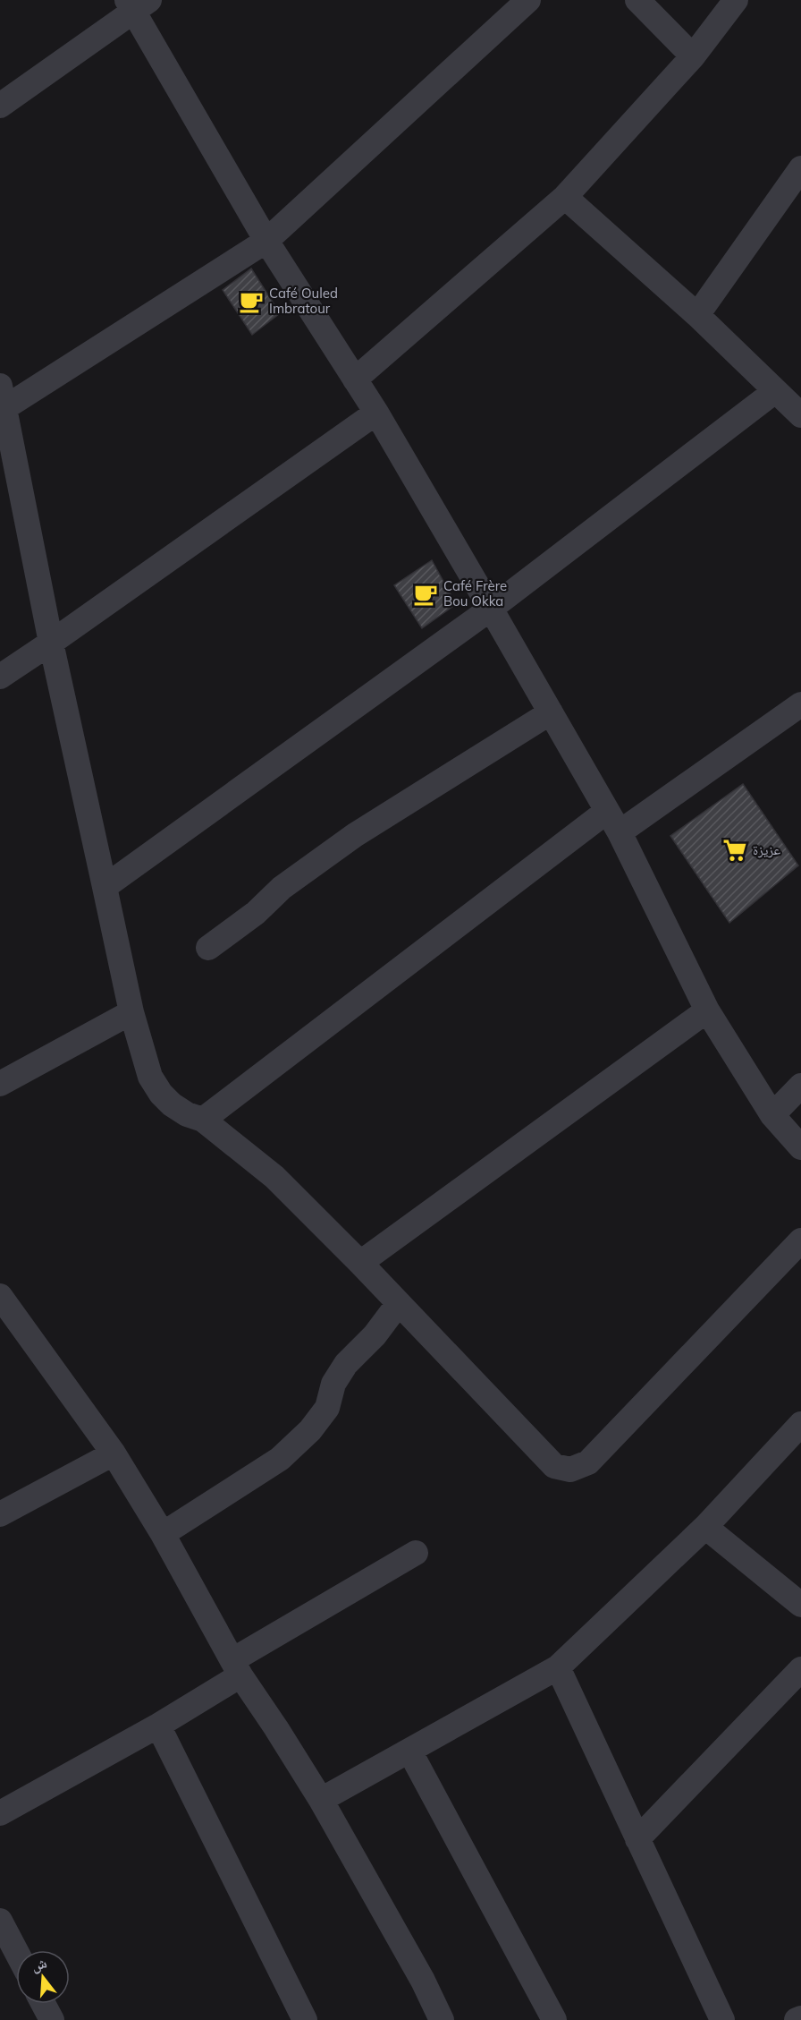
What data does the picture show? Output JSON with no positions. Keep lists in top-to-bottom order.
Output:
{
  "places": {
    "cafe": ["Café Ouled Imbratour", "Café Frère Bou Okka"],
    "supermarket": ["عزيزة"]
  },
  "north": "top"
}
